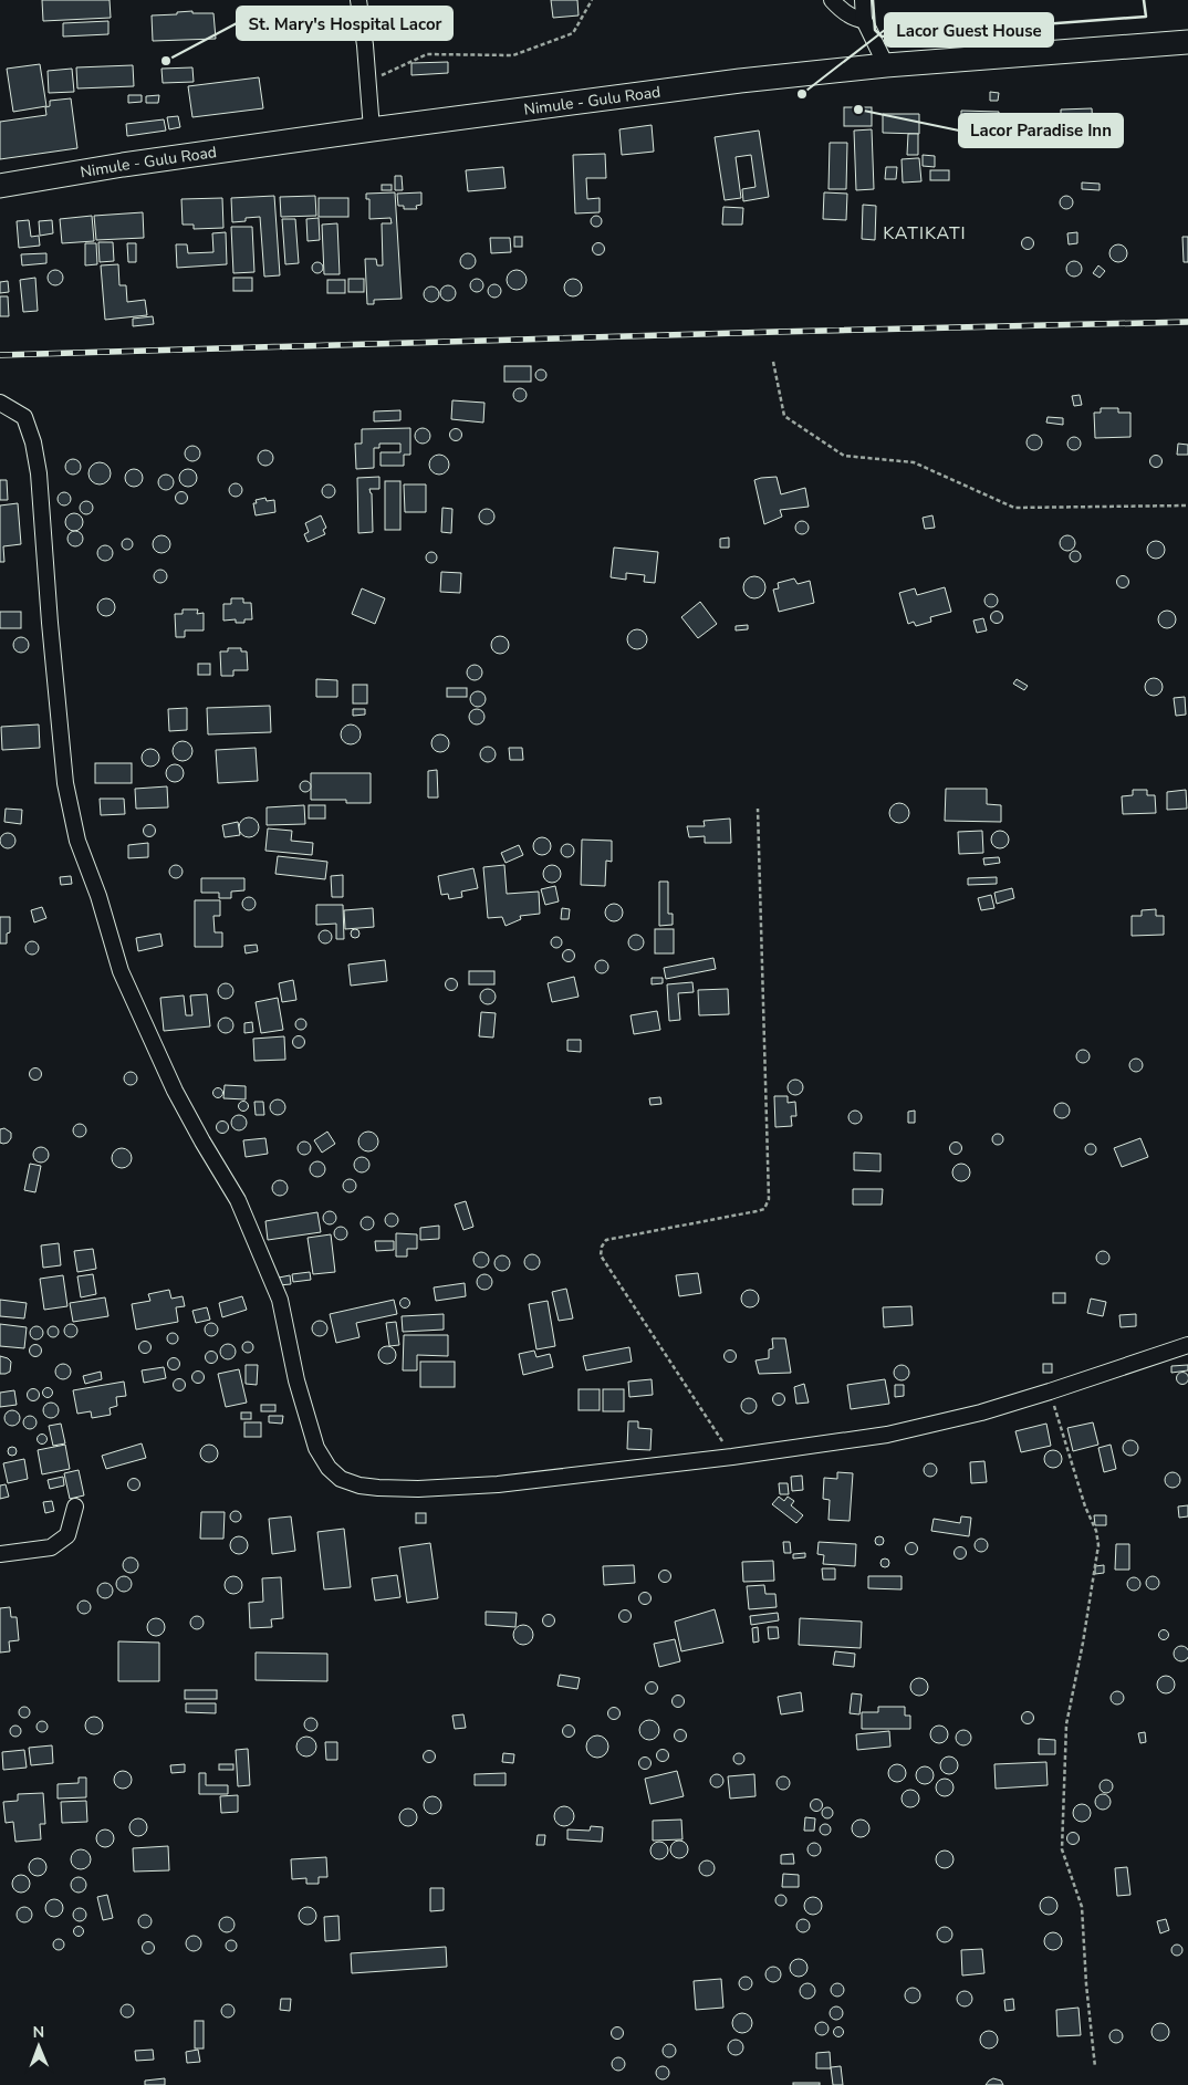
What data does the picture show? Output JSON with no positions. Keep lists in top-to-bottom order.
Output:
{
  "streets": {
    "main road": ["Nimule - Gulu Road"]
  },
  "districts": ["KATIKATI"],
  "places": ["St. Mary's Hospital Lacor", "Lacor Guest House", "Lacor Paradise Inn"],
  "north": "top"
}
